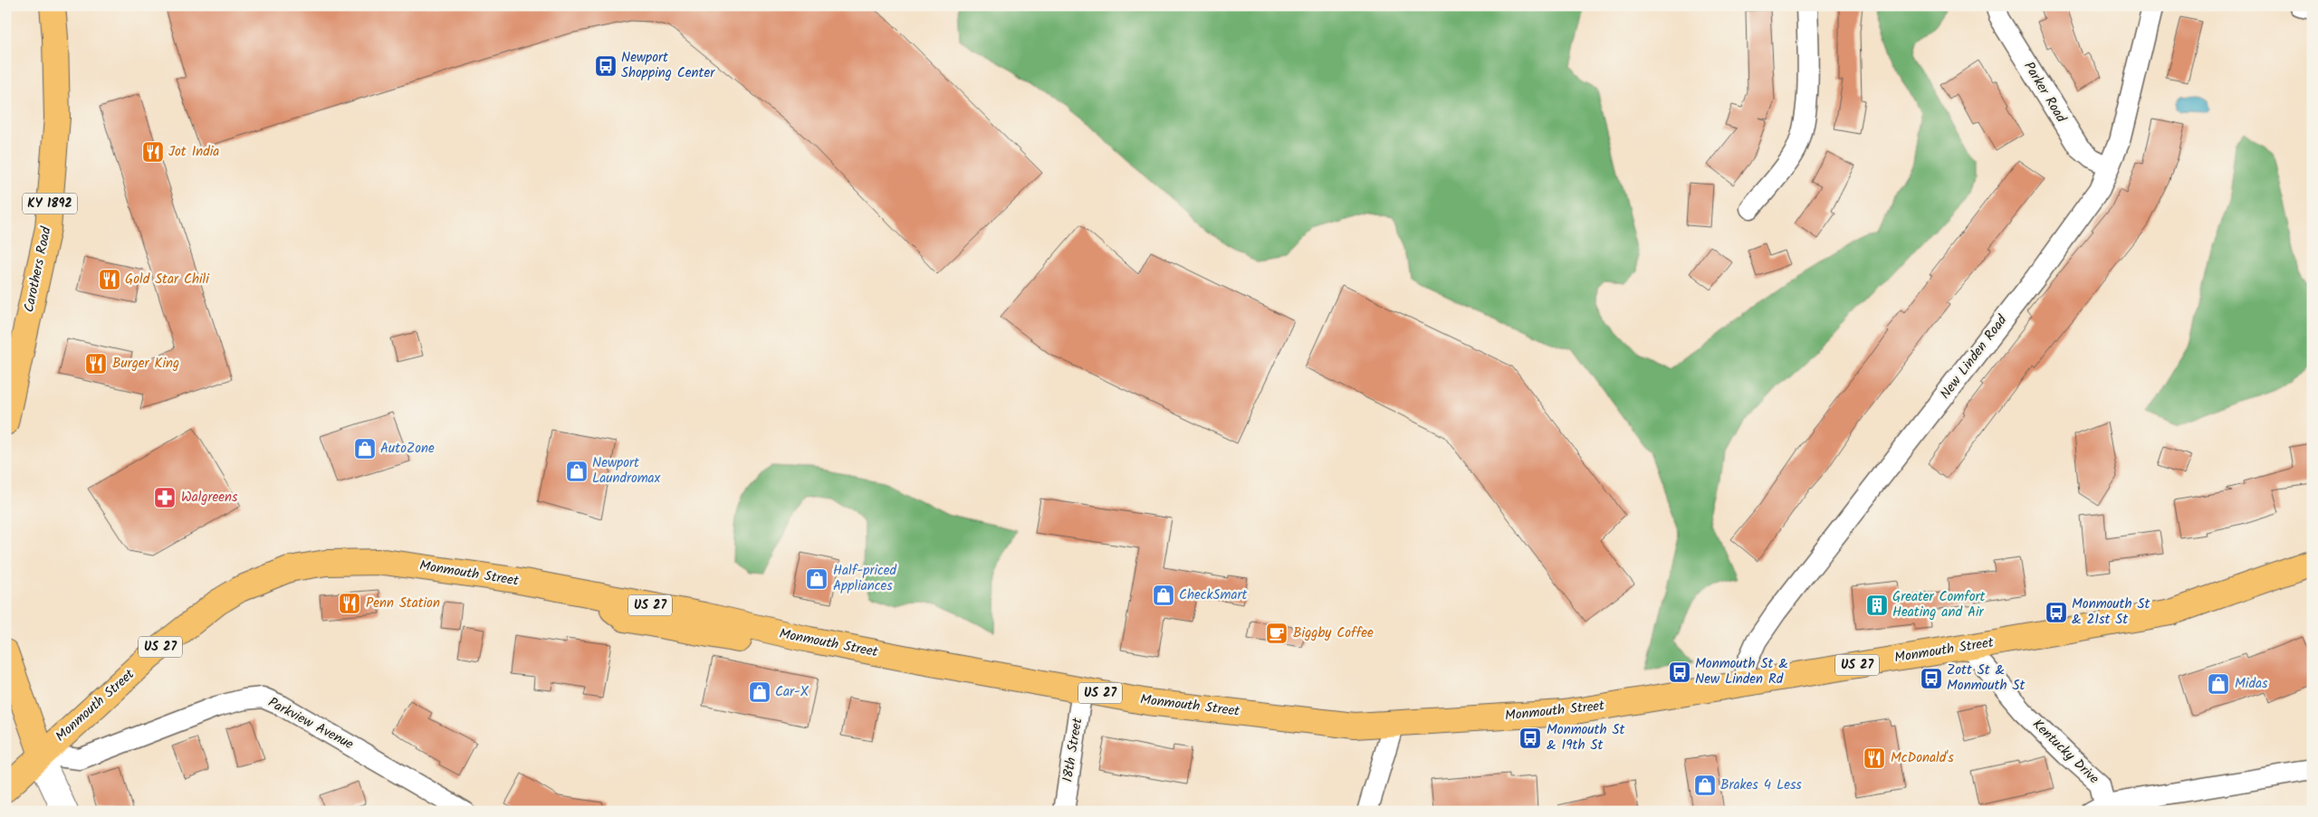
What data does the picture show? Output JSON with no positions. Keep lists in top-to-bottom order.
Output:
{
  "streets": {
    "main road": [
      "KY 1892",
      "Carothers Road",
      "Monmouth Street",
      "US 27"
    ],
    "street": [
      "Parker Road",
      "New Linden Road",
      "Parkview Avenue",
      "18th Street",
      "Kentucky Drive"
    ]
  },
  "crossings": [
    ["Parker Road", "New Linden Road"],
    ["New Linden Road", "Monmouth Street"],
    ["Monmouth Street", "Parkview Avenue"],
    ["Monmouth Street", "18th Street"],
    ["Monmouth Street", "Kentucky Drive"]
  ],
  "places": {
    "bus stop": [
      "Newport Shopping Center",
      "Monmouth St & 21st St",
      "Monmouth St & New Linden Rd",
      "Zott St & Monmouth St",
      "Monmouth St & 19th St"
    ],
    "restaurant": [
      "Jot India",
      "Gold Star Chili",
      "Burger King",
      "Penn Station",
      "McDonald's"
    ],
    "shop": [
      "AutoZone",
      "Newport Laundromax",
      "Half-priced Appliances",
      "CheckSmart",
      "Midas",
      "Car-X",
      "Brakes 4 Less"
    ],
    "pharmacy": ["Walgreens"],
    "building": ["Greater Comfort Heating and Air"],
    "cafe": ["Biggby Coffee"]
  }
}
